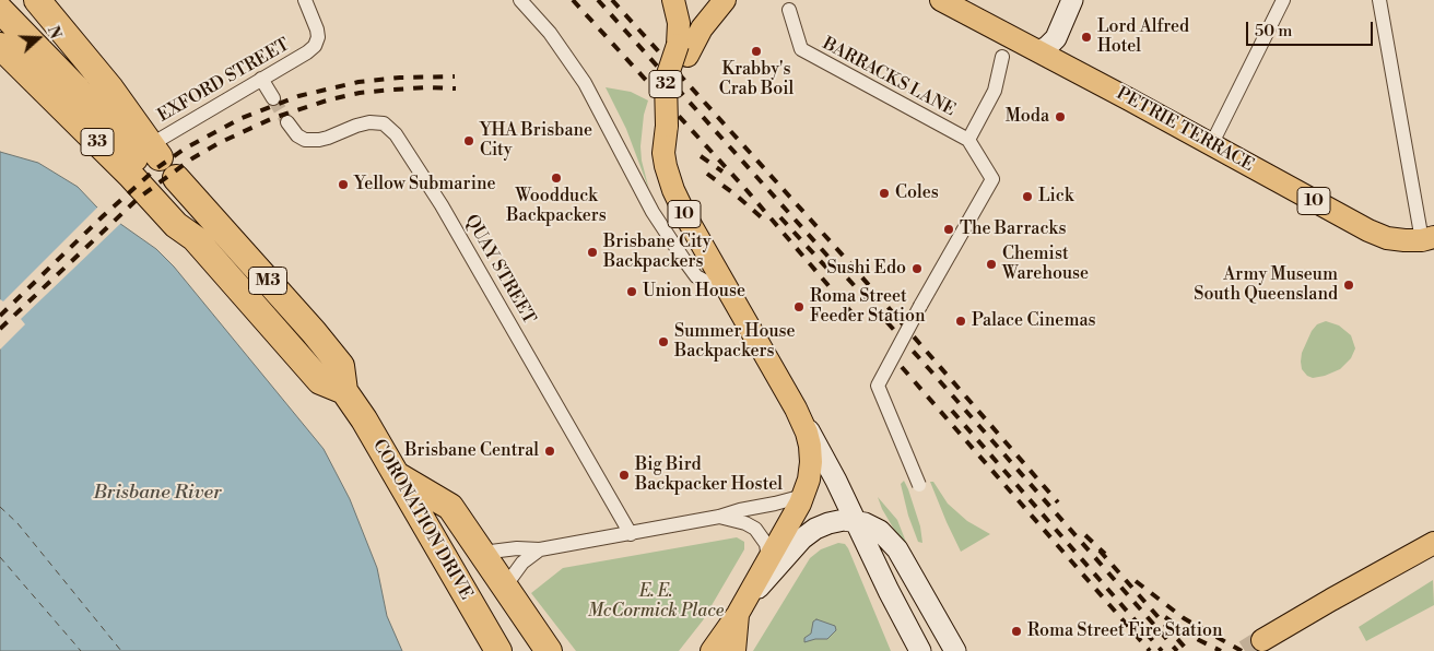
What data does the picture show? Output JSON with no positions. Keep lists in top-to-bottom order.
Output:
{
  "streets": {
    "highway": ["33", "M3", "CORONATION DRIVE"],
    "main road": ["32", "PETRIE TERRACE", "10"],
    "street": ["BARRACKS LANE", "EXFORD STREET", "QUAY STREET"]
  },
  "crossings": [
    ["32", "10"],
    ["33", "M3"],
    ["M3", "CORONATION DRIVE"]
  ],
  "water": ["Brisbane River"],
  "parks": ["E. E. McCormick Place"],
  "places": [
    "Lord Alfred Hotel",
    "Krabby's Crab Boil",
    "Moda",
    "YHA Brisbane City",
    "Woodduck Backpackers",
    "Yellow Submarine",
    "Coles",
    "Lick",
    "The Barracks",
    "Brisbane City Backpackers",
    "Chemist Warehouse",
    "Sushi Edo",
    "Army Museum South Queensland",
    "Union House",
    "Roma Street Feeder Station",
    "Palace Cinemas",
    "Summer House Backpackers",
    "Brisbane Central",
    "Big Bird Backpacker Hostel",
    "Roma Street Fire Station"
  ],
  "scale_bar": "50 m",
  "north": "right"
}
